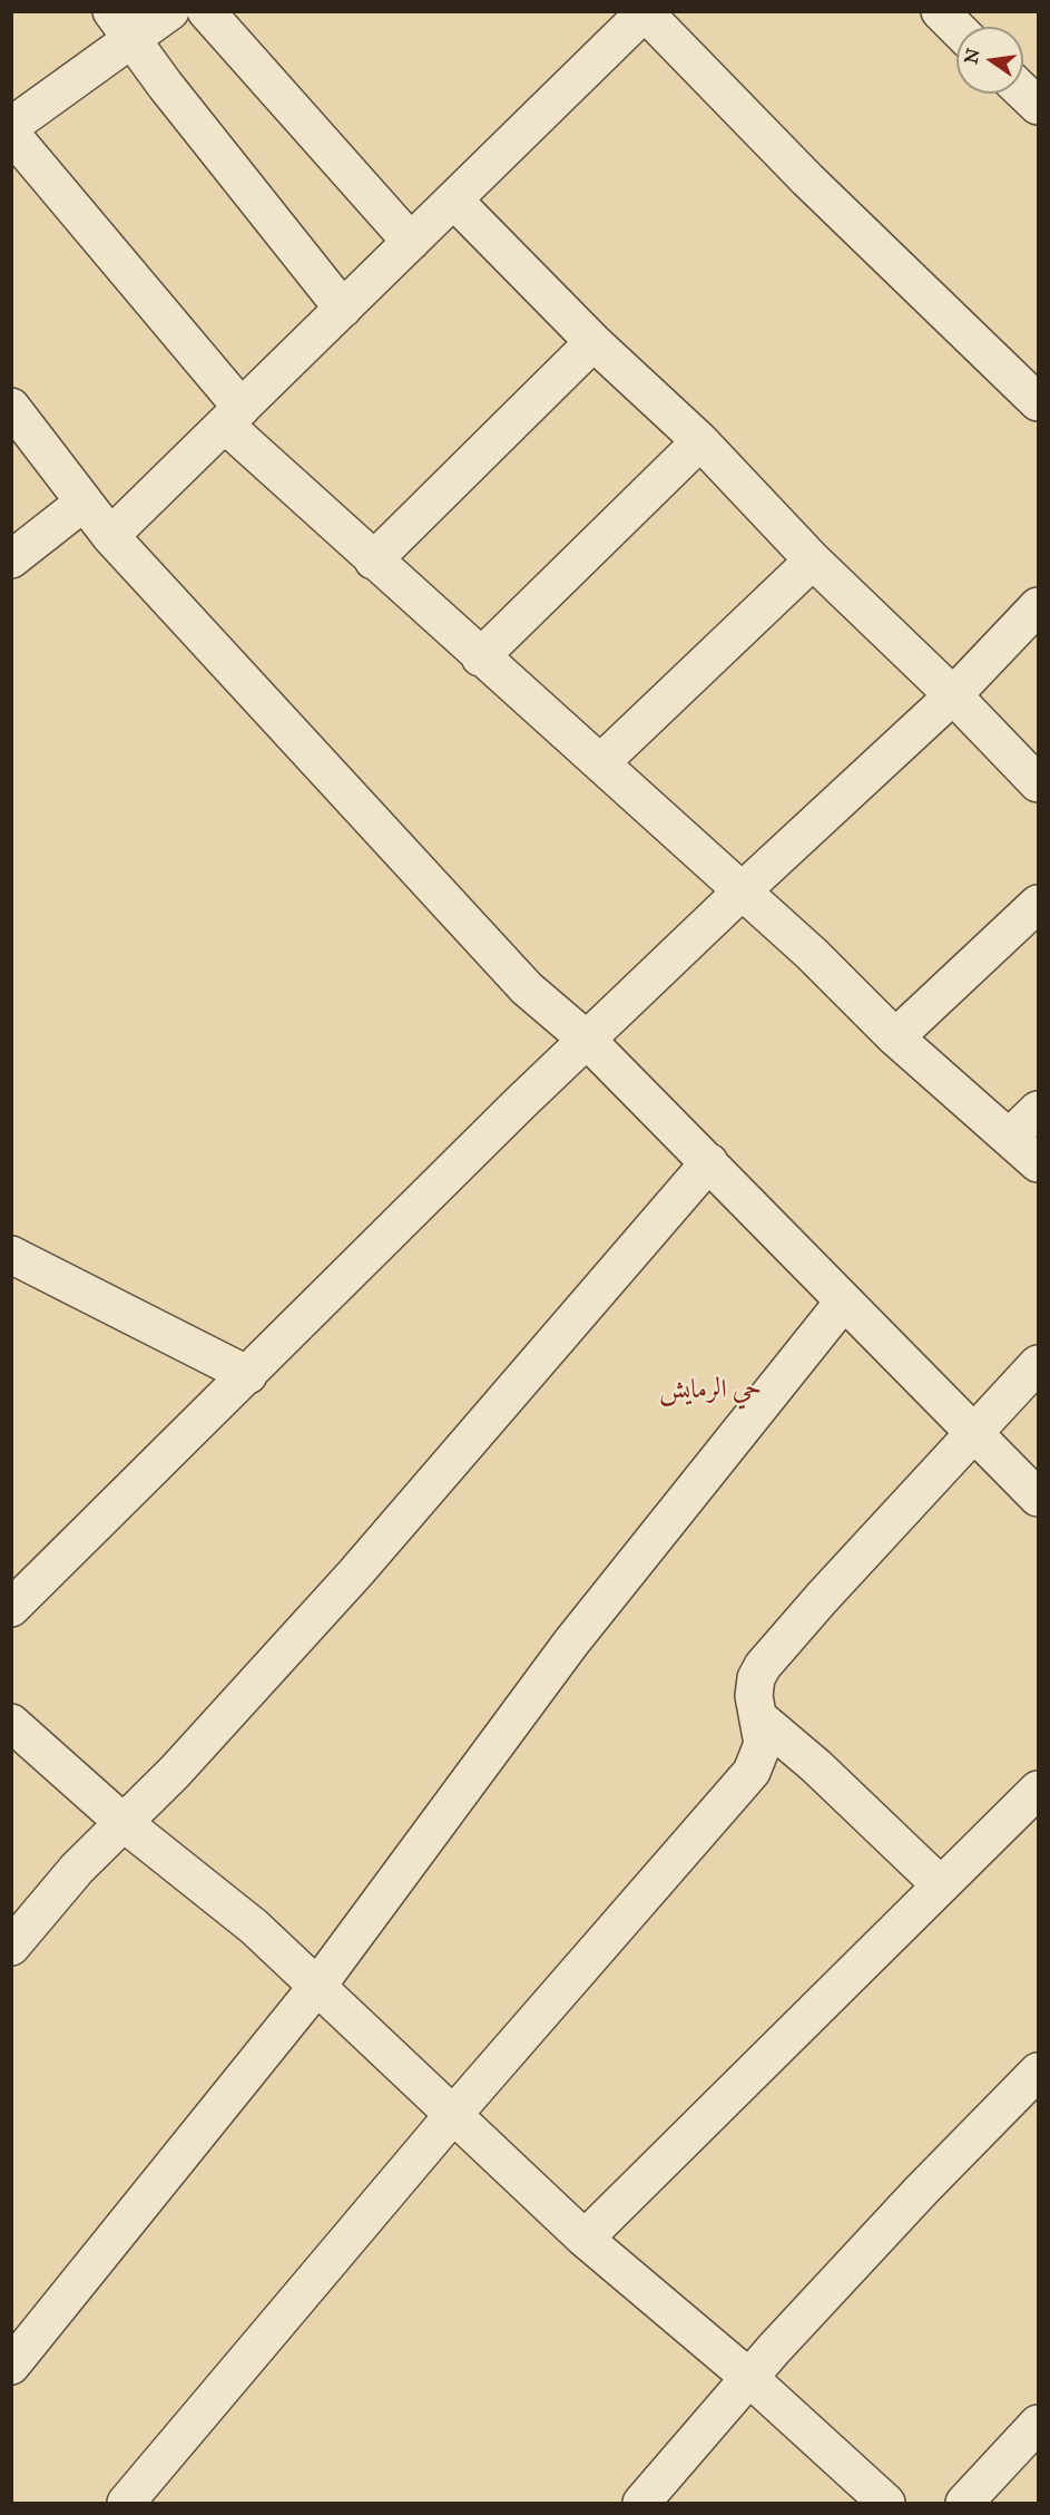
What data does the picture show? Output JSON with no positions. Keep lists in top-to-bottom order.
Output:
{
  "districts": ["حي الرمايش"],
  "north": "left"
}
